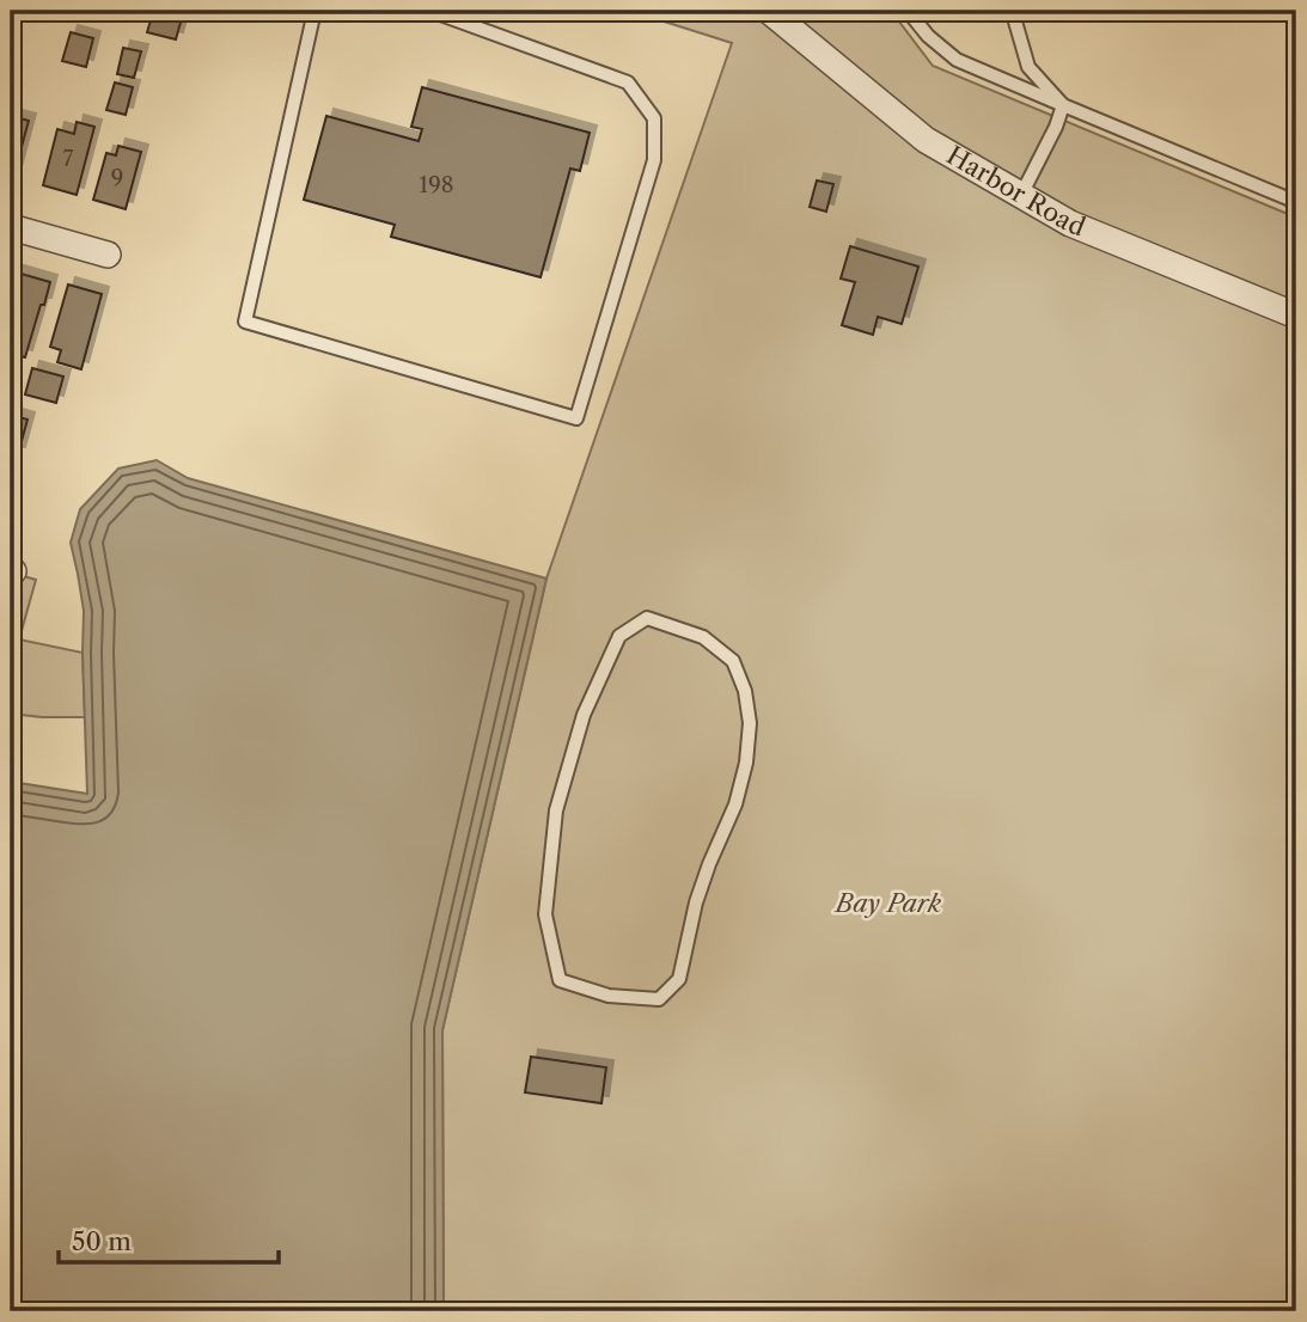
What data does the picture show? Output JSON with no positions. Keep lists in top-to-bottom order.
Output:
{
  "streets": {
    "street": ["Harbor Road"]
  },
  "parks": ["Bay Park"],
  "house_numbers": ["7", "9", "198"],
  "scale_bar": "50 m"
}
